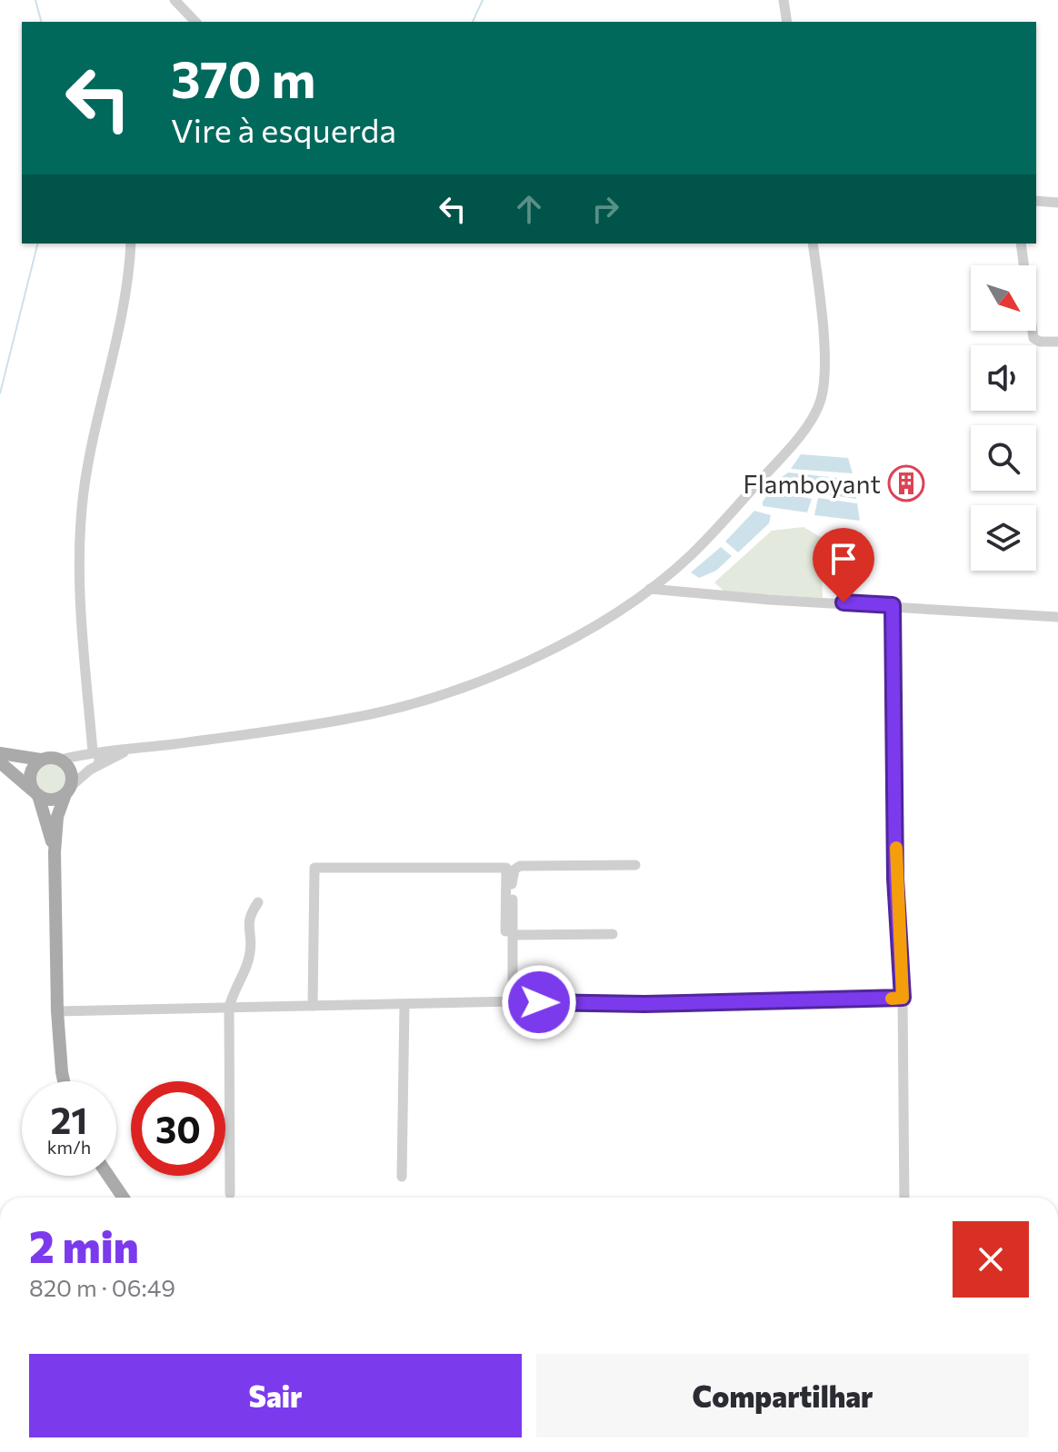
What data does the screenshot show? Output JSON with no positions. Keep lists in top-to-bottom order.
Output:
{
  "places": {
    "building": ["Flamboyant"]
  },
  "north": "bottom right",
  "page": {
    "turn": ["370 m", "Vire à esquerda"],
    "speed": "21 km/h",
    "limit": "30",
    "heading": ["2 min", "820 m · 06:49"],
    "buttons": ["Sair", "Compartilhar"]
  }
}
